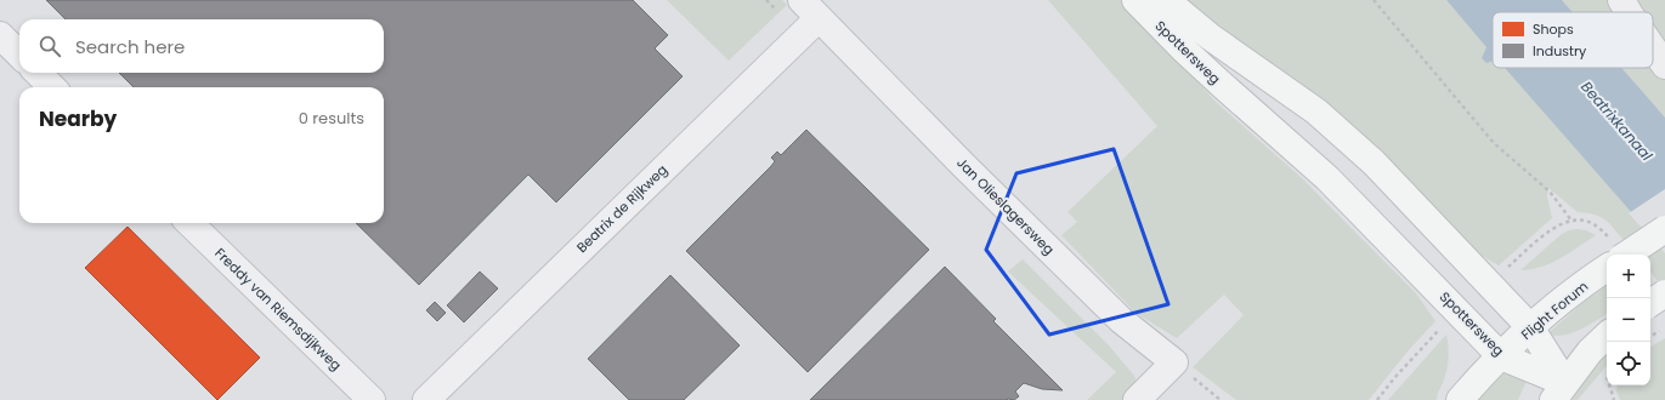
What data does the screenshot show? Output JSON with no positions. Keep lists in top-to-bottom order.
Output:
{
  "streets": {
    "main road": ["Spottersweg", "Flight Forum"],
    "street": ["Jan Olieslagersweg", "Beatrix de Rijkweg", "Freddy van Riemsdijkweg"]
  },
  "crossings": [
    ["Spottersweg", "Flight Forum"],
    ["Jan Olieslagersweg", "Beatrix de Rijkweg"]
  ],
  "water": ["Beatrixkanaal"],
  "legend": ["Shops", "Industry"],
  "page": {
    "search": "Search here",
    "heading": ["Nearby", "0 results"],
    "map_buttons": ["+", "−"]
  }
}
